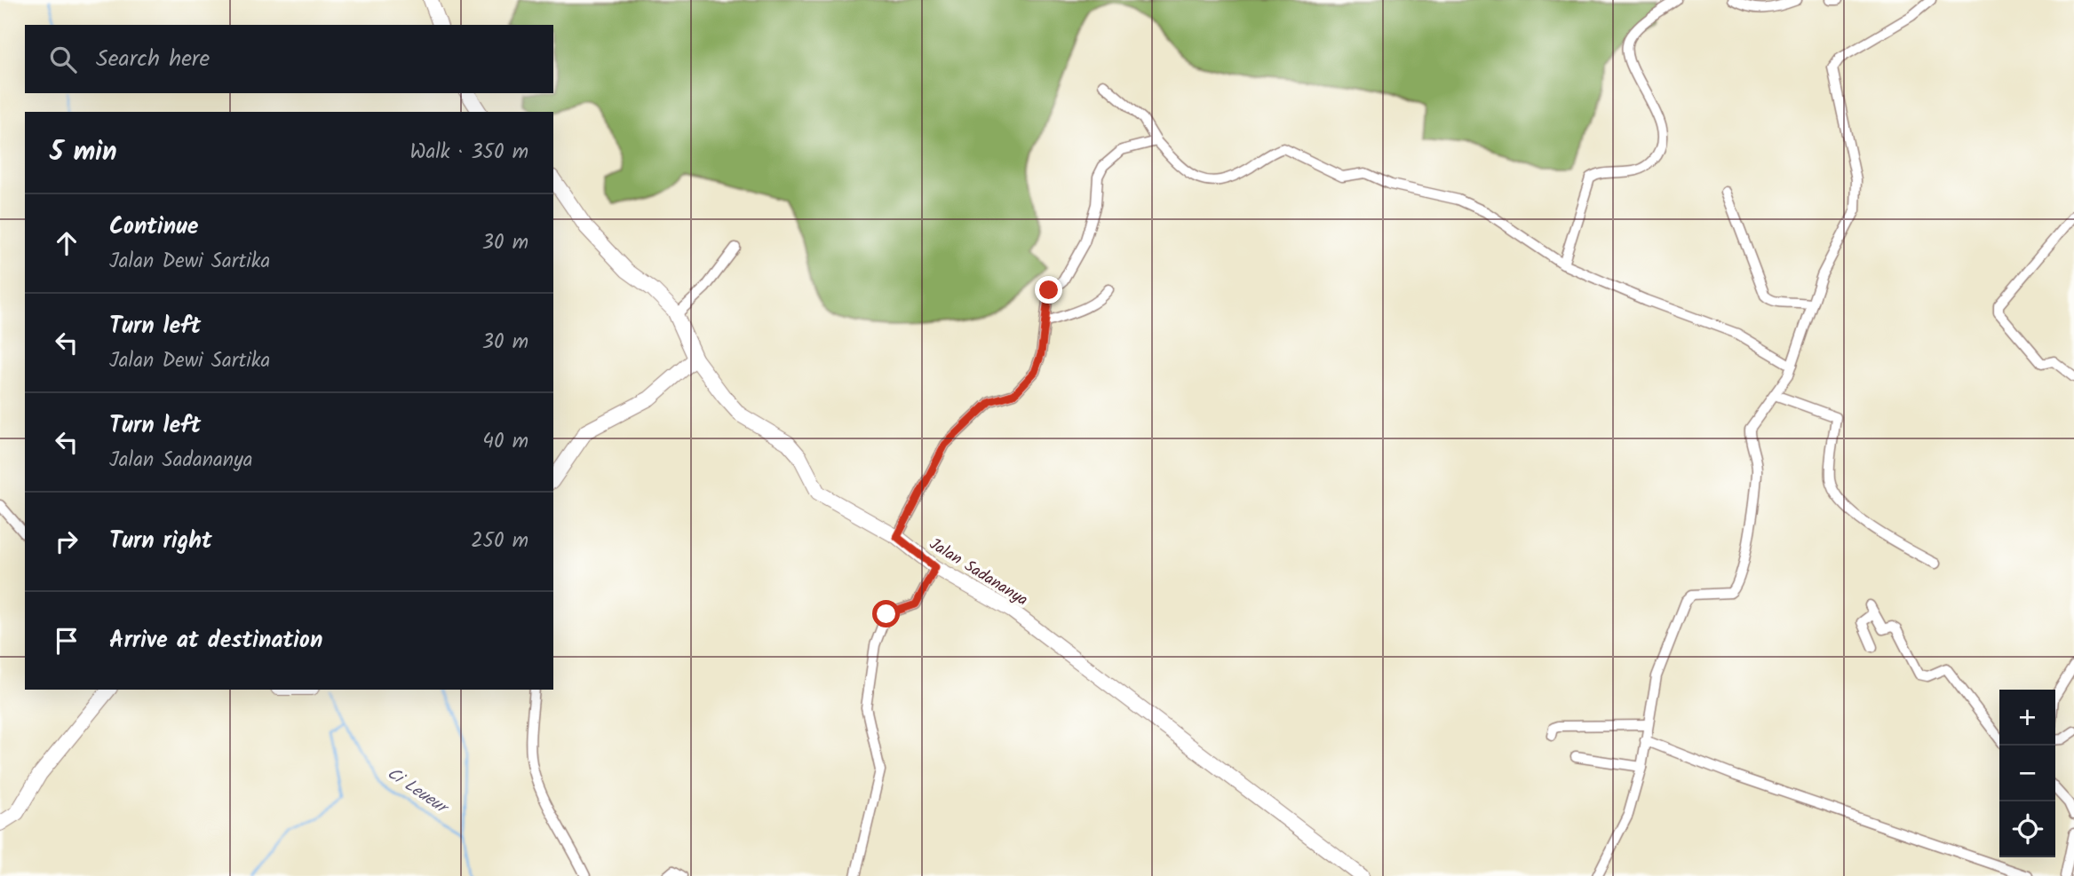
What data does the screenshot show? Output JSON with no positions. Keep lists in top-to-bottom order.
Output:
{
  "streets": {
    "street": ["Jalan Sadananya"]
  },
  "water": ["Ci Leueur"],
  "page": {
    "search": "Search here",
    "heading": ["5 min", "Walk · 350 m"],
    "list": [
      ["Continue", "Jalan Dewi Sartika", "30 m"],
      ["Turn left", "Jalan Dewi Sartika", "30 m"],
      ["Turn left", "Jalan Sadananya", "40 m"],
      ["Turn right", "250 m"],
      "Arrive at destination"
    ],
    "map_buttons": ["+", "−"]
  }
}
